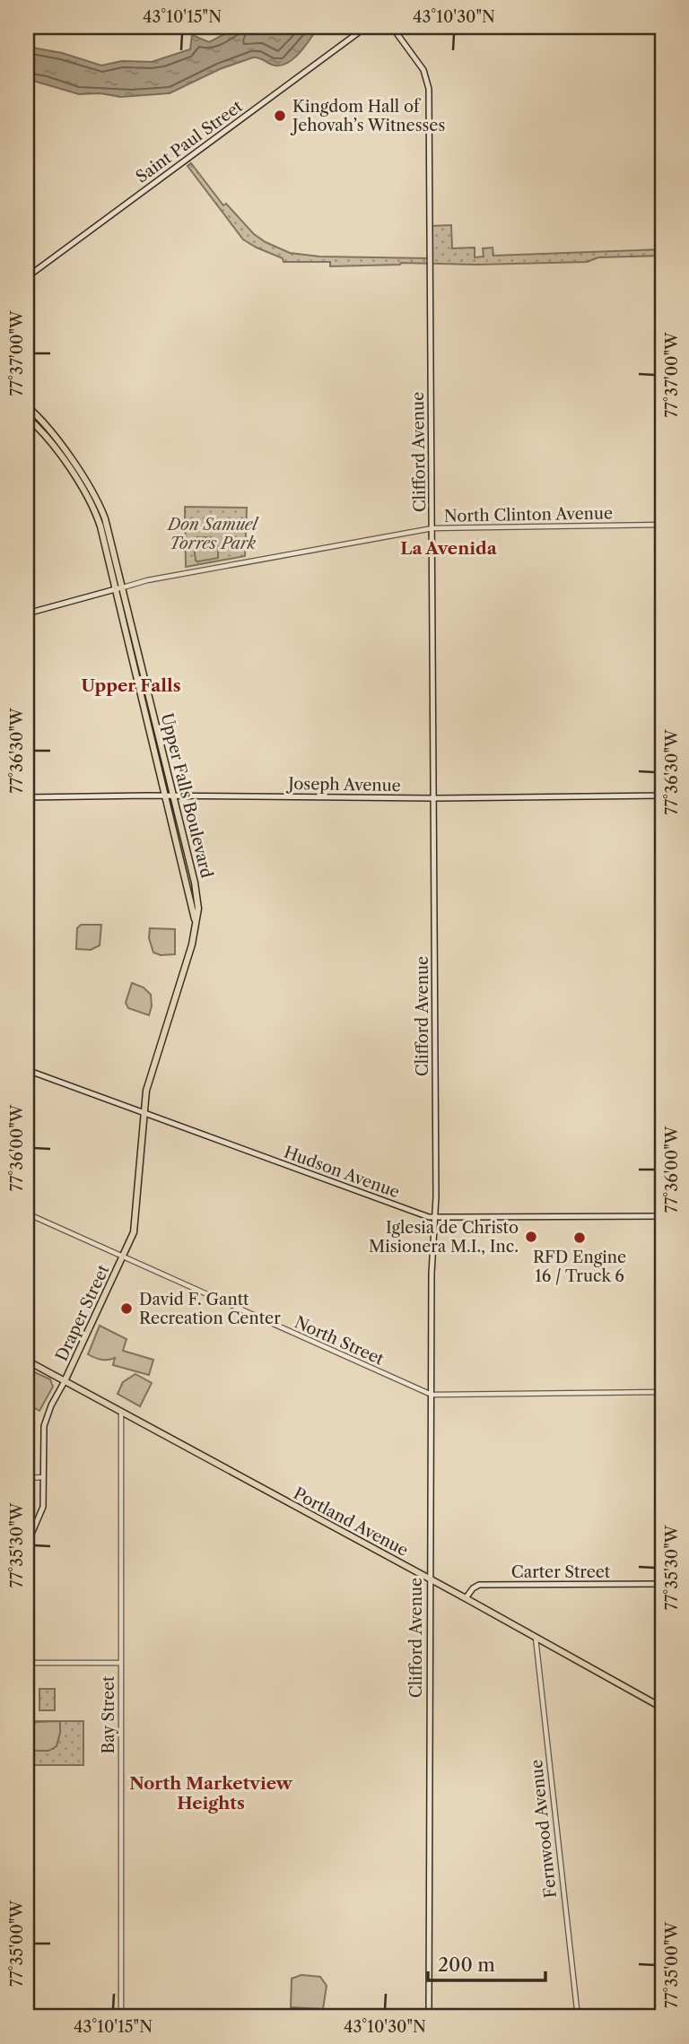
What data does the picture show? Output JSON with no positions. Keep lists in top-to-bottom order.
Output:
{
  "streets": {
    "main road": [
      "Saint Paul Street",
      "Clifford Avenue",
      "North Clinton Avenue",
      "Joseph Avenue",
      "Upper Falls Boulevard",
      "Hudson Avenue",
      "Draper Street",
      "Portland Avenue",
      "Carter Street"
    ],
    "street": ["North Street", "Bay Street", "Fernwood Avenue"]
  },
  "crossings": [
    ["Clifford Avenue", "North Clinton Avenue"],
    ["Clifford Avenue", "Joseph Avenue"],
    ["Clifford Avenue", "Hudson Avenue"],
    ["Clifford Avenue", "North Street"],
    ["Clifford Avenue", "Portland Avenue"],
    ["North Clinton Avenue", "Upper Falls Boulevard"],
    ["Joseph Avenue", "Upper Falls Boulevard"],
    ["Upper Falls Boulevard", "Hudson Avenue"],
    ["Upper Falls Boulevard", "Draper Street"],
    ["Hudson Avenue", "Draper Street"],
    ["Draper Street", "North Street"],
    ["Draper Street", "Portland Avenue"],
    ["Portland Avenue", "Carter Street"],
    ["Portland Avenue", "Bay Street"],
    ["Portland Avenue", "Fernwood Avenue"]
  ],
  "districts": ["La Avenida", "Upper Falls", "North Marketview Heights"],
  "parks": ["Don Samuel Torres Park"],
  "places": [
    "Kingdom Hall of Jehovah’s Witnesses",
    "Iglesia de Christo Misionera M.I., Inc.",
    "RFD Engine 16 / Truck 6",
    "David F. Gantt Recreation Center"
  ],
  "scale_bar": "200 m",
  "coordinates": [
    "43°10'15\"N",
    "43°10'30\"N",
    "77°37'00\"W",
    "77°36'30\"W",
    "77°36'00\"W",
    "77°35'30\"W",
    "77°35'00\"W"
  ]
}
